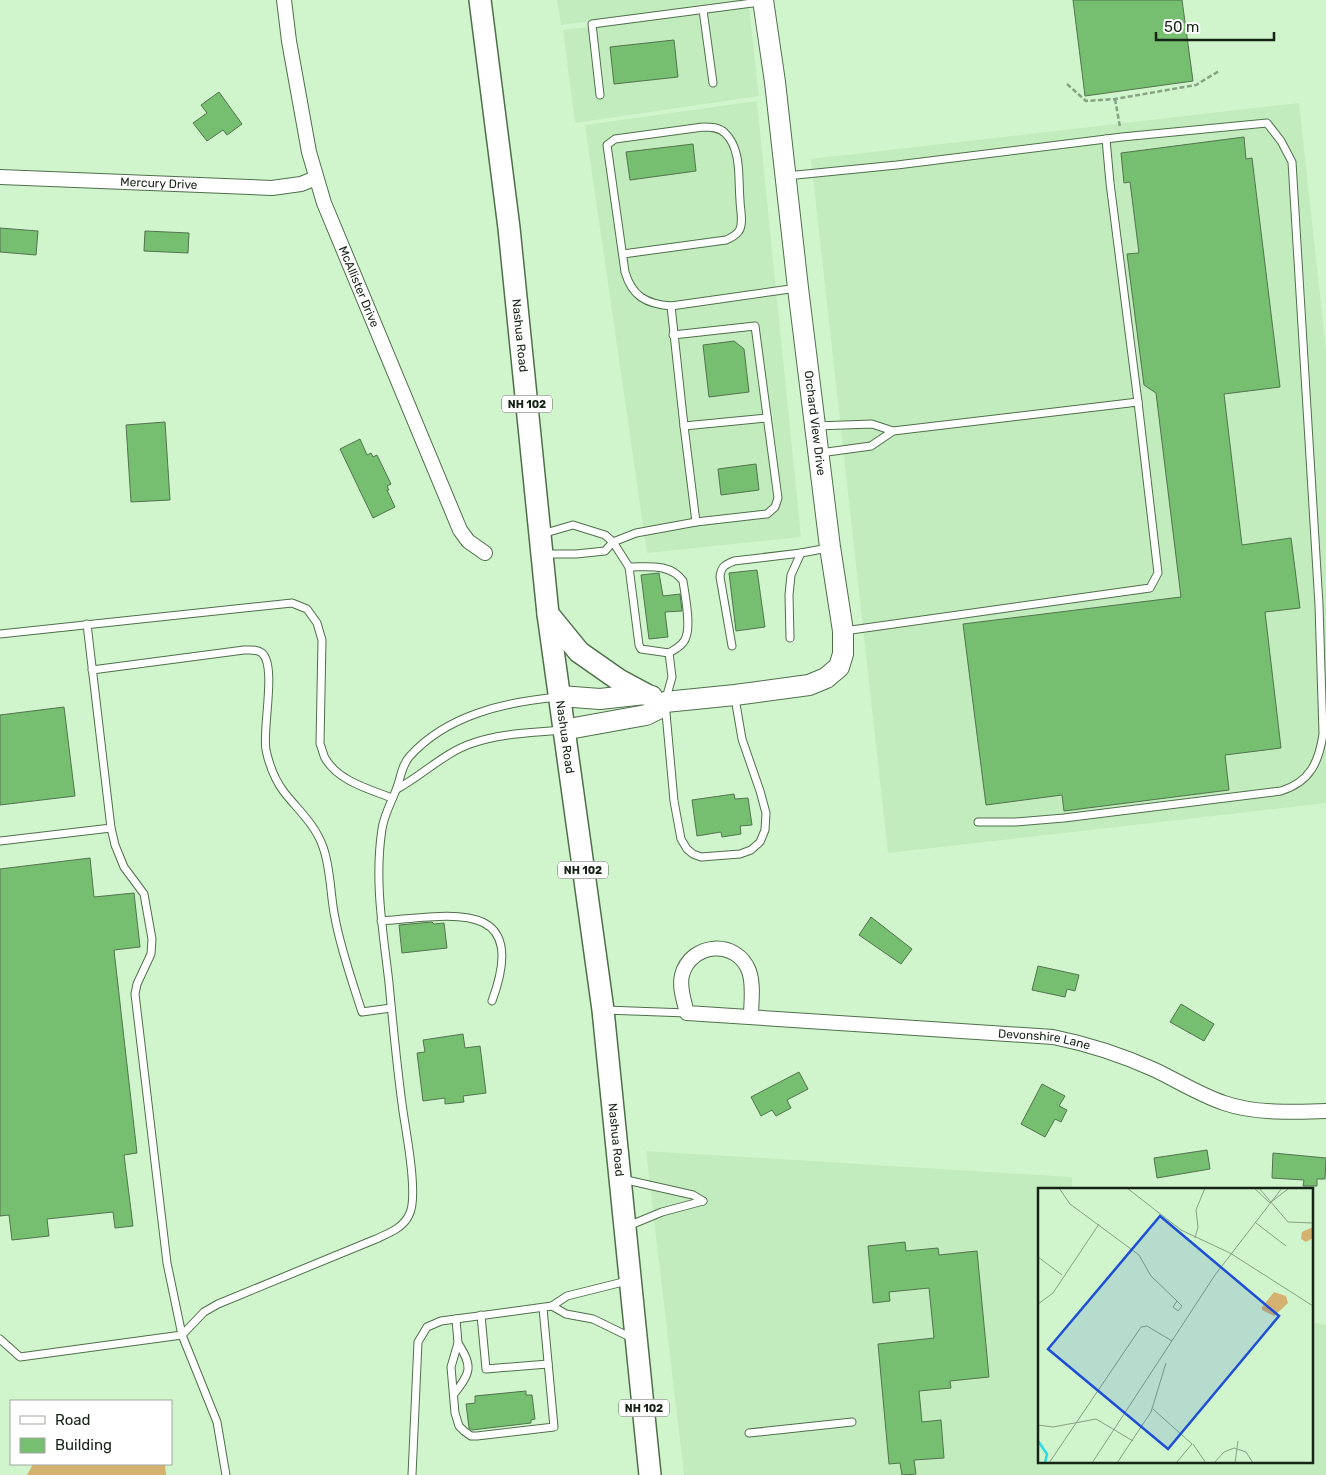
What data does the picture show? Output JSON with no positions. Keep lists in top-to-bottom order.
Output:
{
  "streets": {
    "main road": ["Nashua Road", "NH 102"],
    "street": [
      "Mercury Drive",
      "McAllister Drive",
      "Orchard View Drive",
      "Devonshire Lane"
    ]
  },
  "crossings": [
    ["Mercury Drive", "McAllister Drive"],
    ["Nashua Road", "Orchard View Drive"],
    ["Nashua Road", "Devonshire Lane"]
  ],
  "legend": ["Road", "Building"],
  "scale_bar": "50 m"
}
